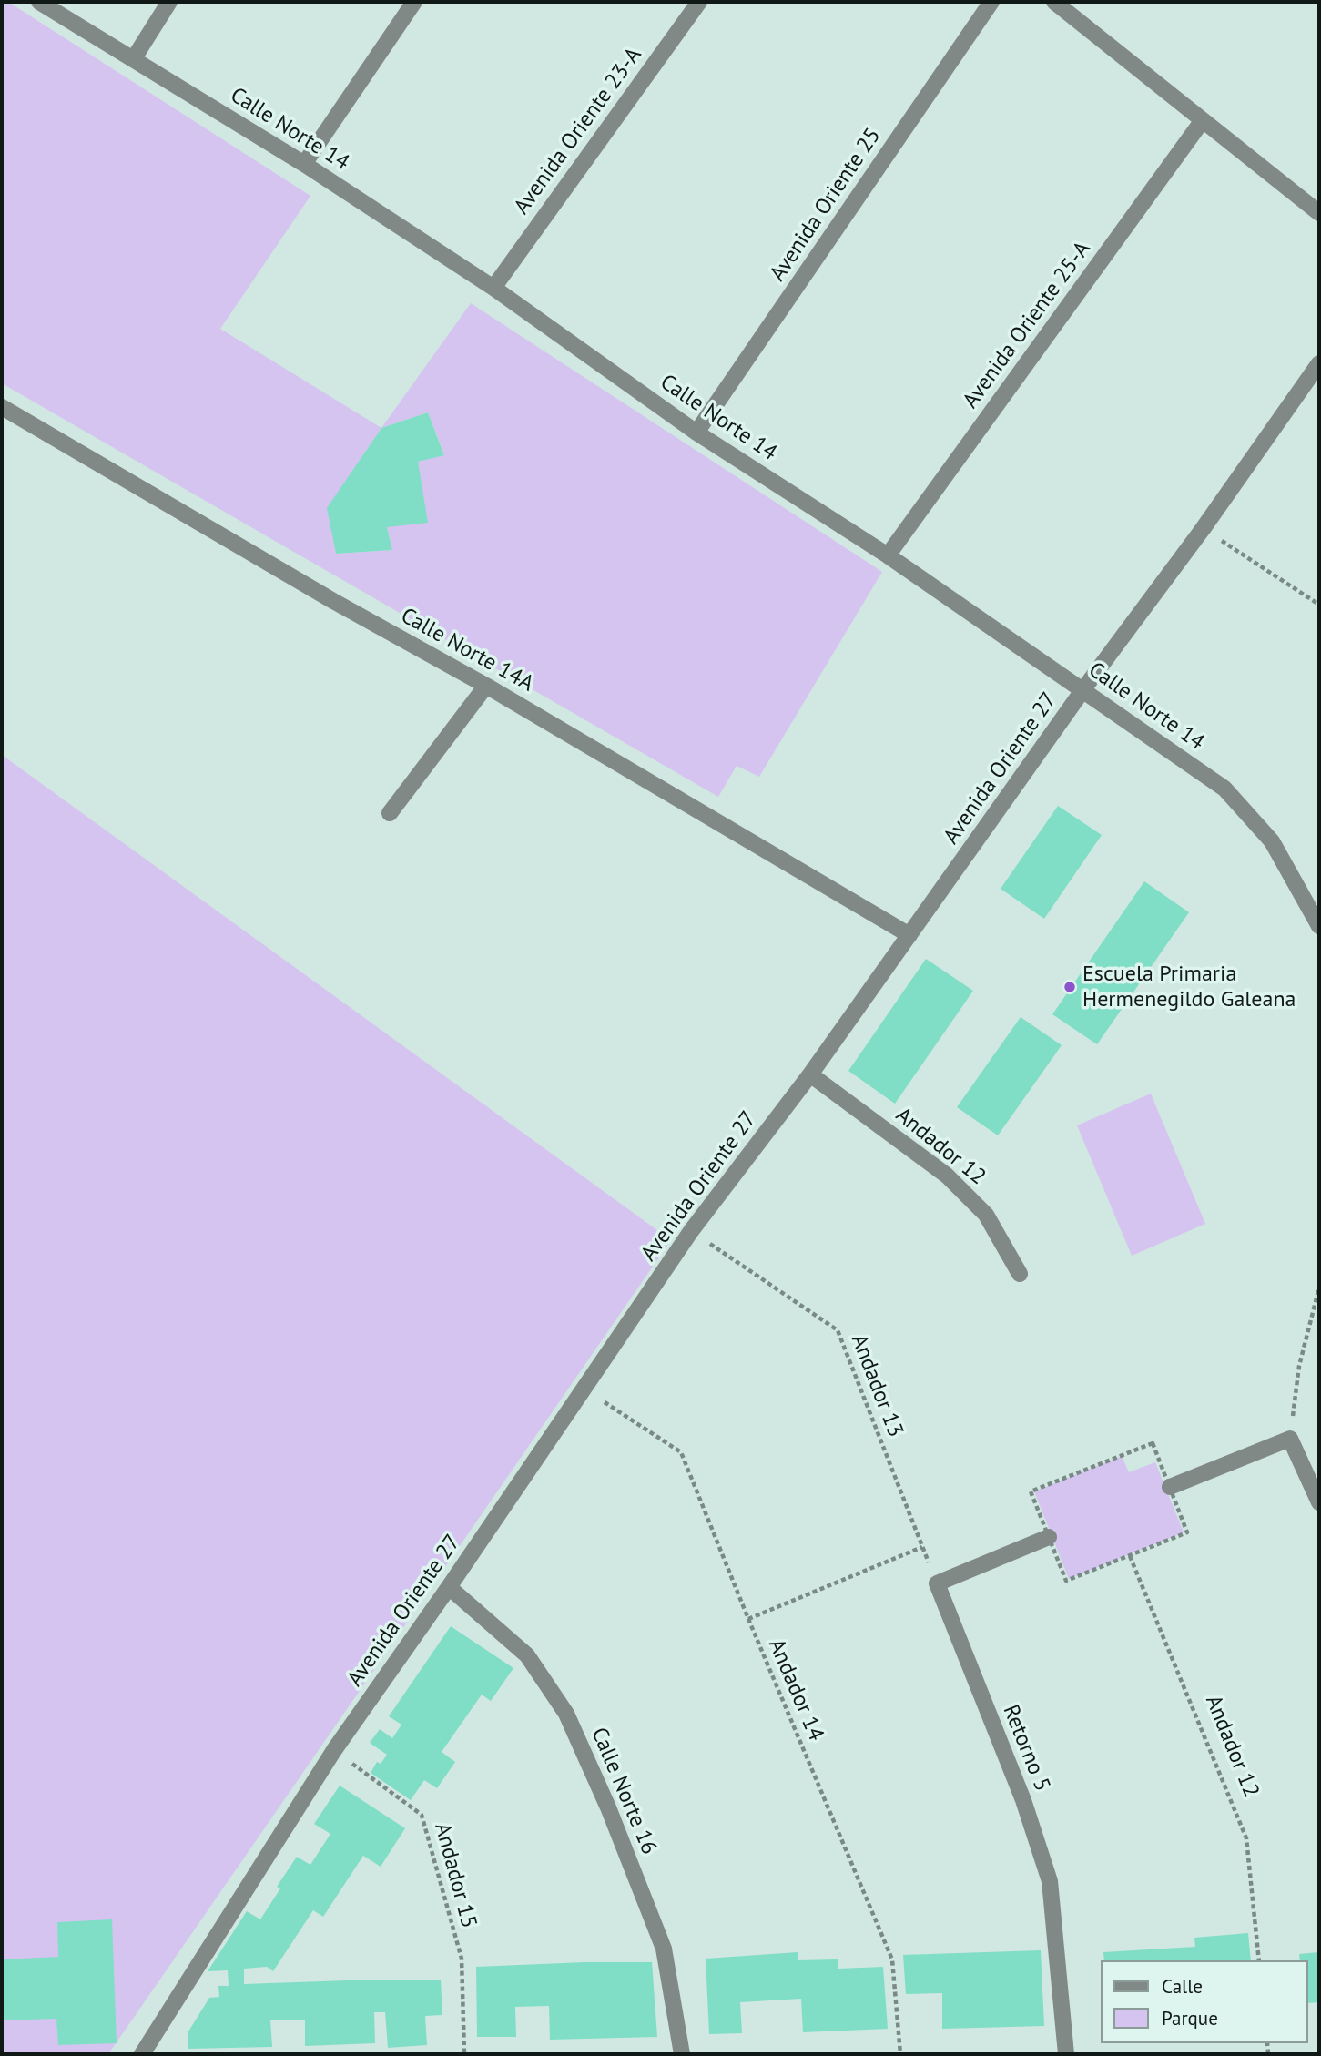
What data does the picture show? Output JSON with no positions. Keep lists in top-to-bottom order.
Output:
{
  "streets": {
    "street": [
      "Calle Norte 14",
      "Avenida Oriente 23-A",
      "Avenida Oriente 25",
      "Avenida Oriente 25-A",
      "Calle Norte 14A",
      "Avenida Oriente 27",
      "Andador 12",
      "Retorno 5",
      "Calle Norte 16"
    ],
    "path": ["Andador 13", "Andador 14", "Andador 15"]
  },
  "crossings": [
    ["Calle Norte 14", "Avenida Oriente 23-A"],
    ["Calle Norte 14", "Avenida Oriente 25"],
    ["Calle Norte 14", "Avenida Oriente 25-A"],
    ["Calle Norte 14", "Avenida Oriente 27"],
    ["Calle Norte 14A", "Avenida Oriente 27"],
    ["Avenida Oriente 27", "Andador 12"],
    ["Avenida Oriente 27", "Andador 13"],
    ["Avenida Oriente 27", "Andador 14"],
    ["Avenida Oriente 27", "Calle Norte 16"],
    ["Avenida Oriente 27", "Andador 15"],
    ["Andador 13", "Andador 14"]
  ],
  "places": ["Escuela Primaria Hermenegildo Galeana"],
  "legend": ["Calle", "Parque"]
}
